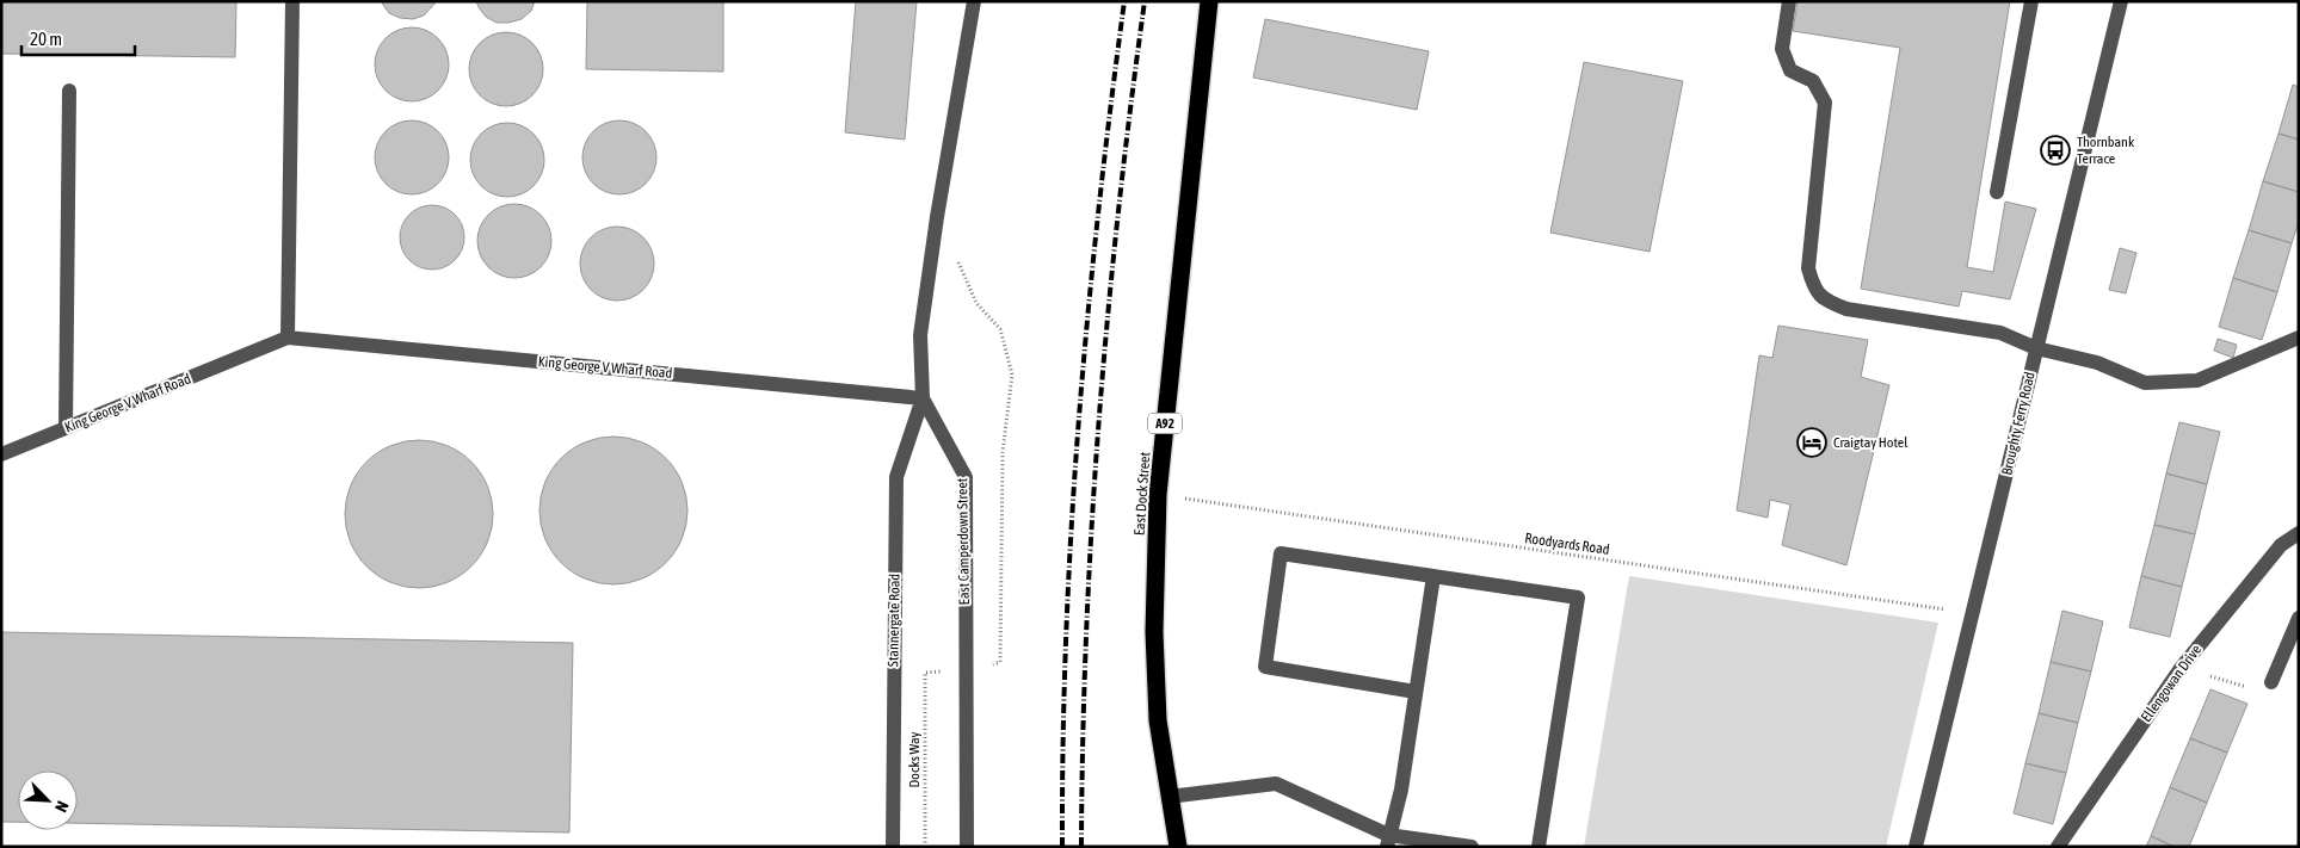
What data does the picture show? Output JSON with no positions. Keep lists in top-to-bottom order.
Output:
{
  "streets": {
    "highway": ["A92", "East Dock Street"],
    "street": [
      "King George V Wharf Road",
      "Broughty Ferry Road",
      "East Camperdown Street",
      "Stannergate Road",
      "Ellengowan Drive"
    ],
    "path": ["Roodyards Road", "Docks Way"]
  },
  "crossings": [
    ["King George V Wharf Road", "East Camperdown Street"],
    ["King George V Wharf Road", "Stannergate Road"],
    ["Broughty Ferry Road", "Roodyards Road"],
    ["East Dock Street", "Roodyards Road"],
    ["East Camperdown Street", "Stannergate Road"]
  ],
  "places": {
    "bus stop": ["Thornbank Terrace"],
    "hotel": ["Craigtay Hotel"]
  },
  "scale_bar": "20 m",
  "north": "bottom right"
}
